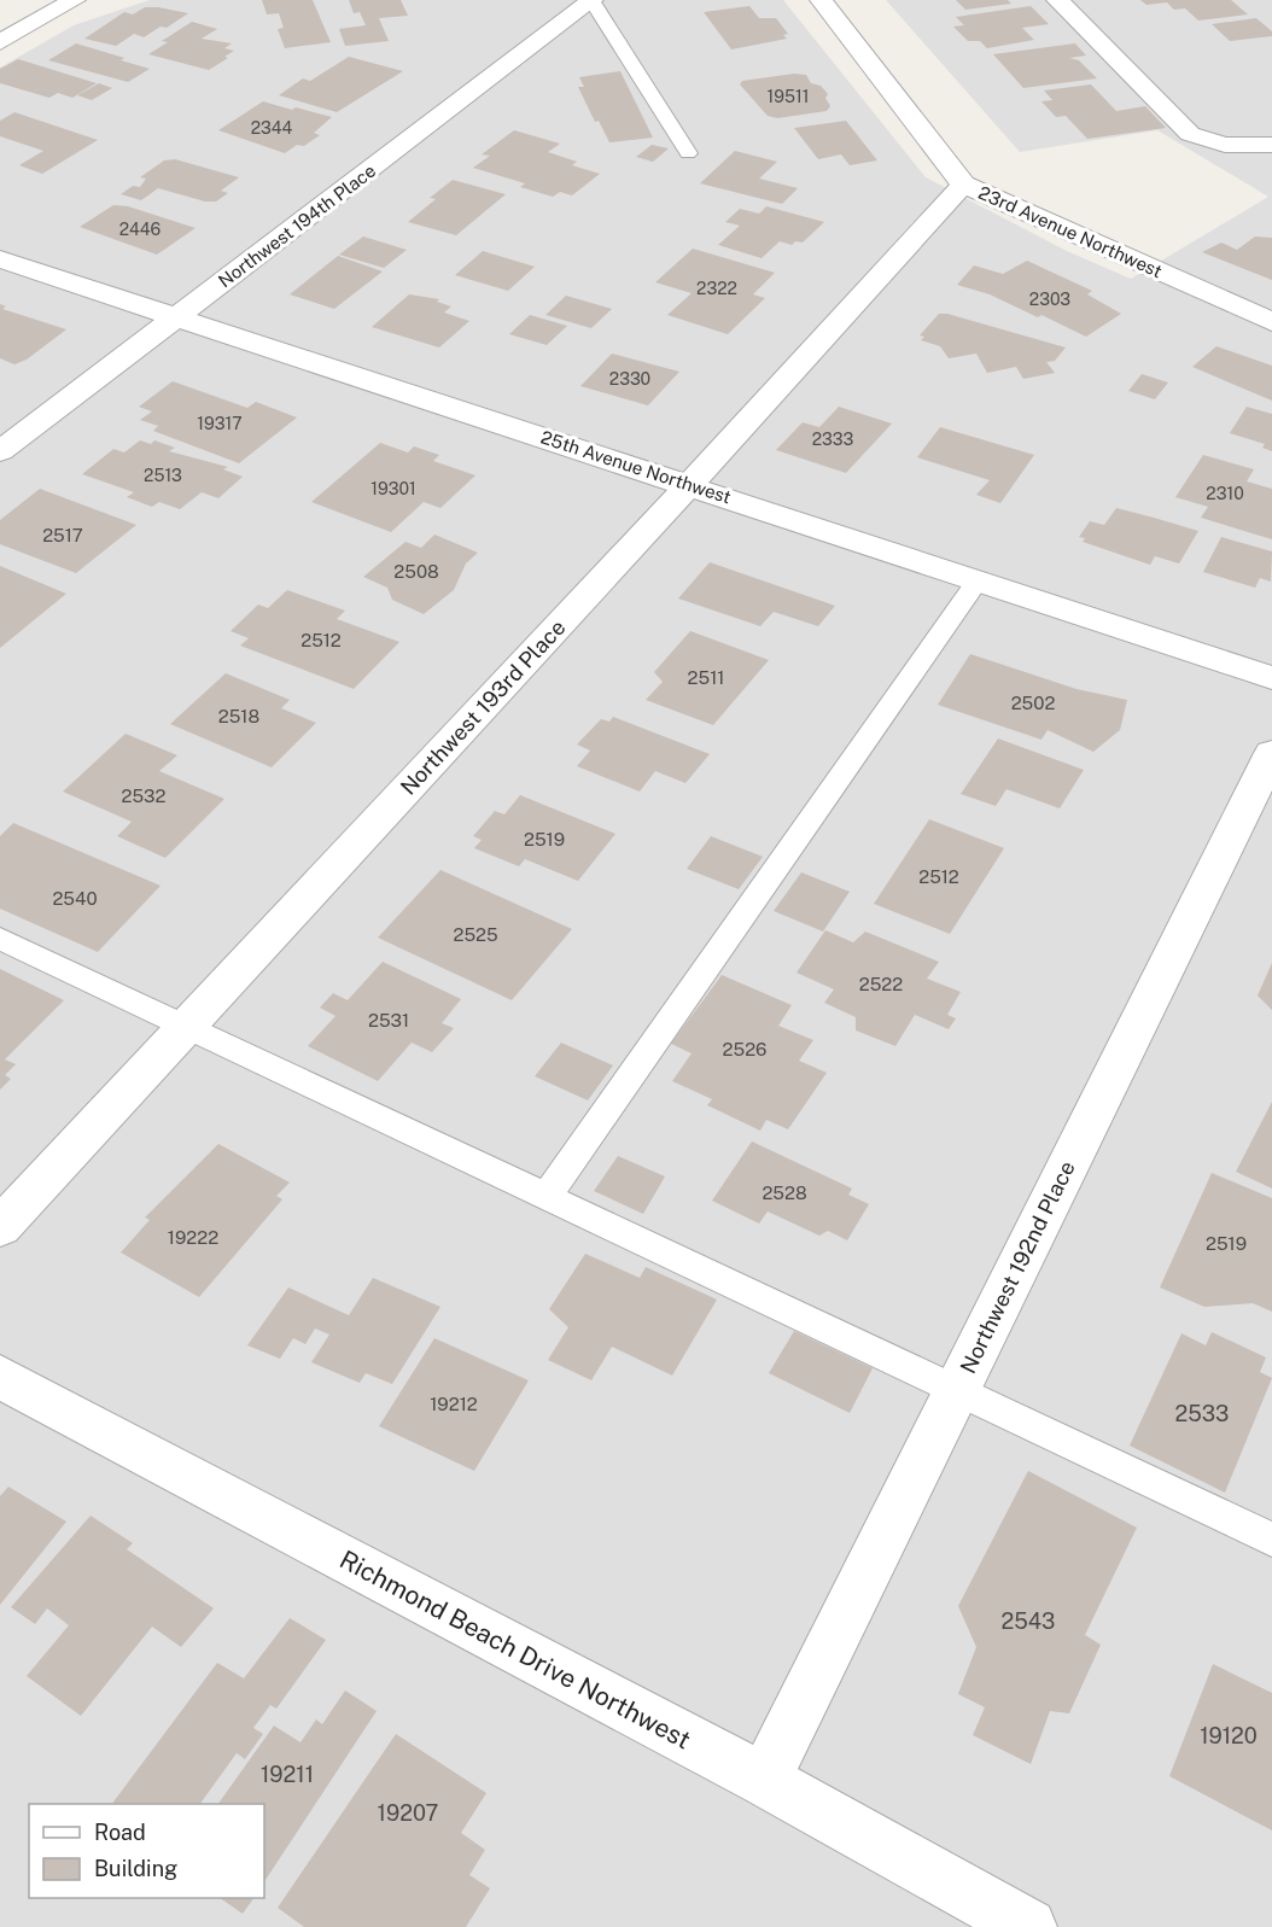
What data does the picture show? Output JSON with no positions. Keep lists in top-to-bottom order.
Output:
{
  "streets": {
    "street": [
      "Northwest 194th Place",
      "23rd Avenue Northwest",
      "25th Avenue Northwest",
      "Northwest 193rd Place",
      "Northwest 192nd Place",
      "Richmond Beach Drive Northwest"
    ]
  },
  "crossings": [
    ["Northwest 194th Place", "25th Avenue Northwest"],
    ["23rd Avenue Northwest", "Northwest 193rd Place"],
    ["25th Avenue Northwest", "Northwest 193rd Place"],
    ["Northwest 192nd Place", "Richmond Beach Drive Northwest"]
  ],
  "house_numbers": [
    "19511",
    "2344",
    "2446",
    "2322",
    "2303",
    "2330",
    "19317",
    "2333",
    "2513",
    "19301",
    "2310",
    "2517",
    "2508",
    "2512",
    "2511",
    "2502",
    "2518",
    "2532",
    "2519",
    "2512",
    "2540",
    "2525",
    "2522",
    "2531",
    "2526",
    "2528",
    "19222",
    "2519",
    "19212",
    "2533",
    "2543",
    "19120",
    "19211",
    "19207"
  ],
  "legend": ["Road", "Building"]
}
